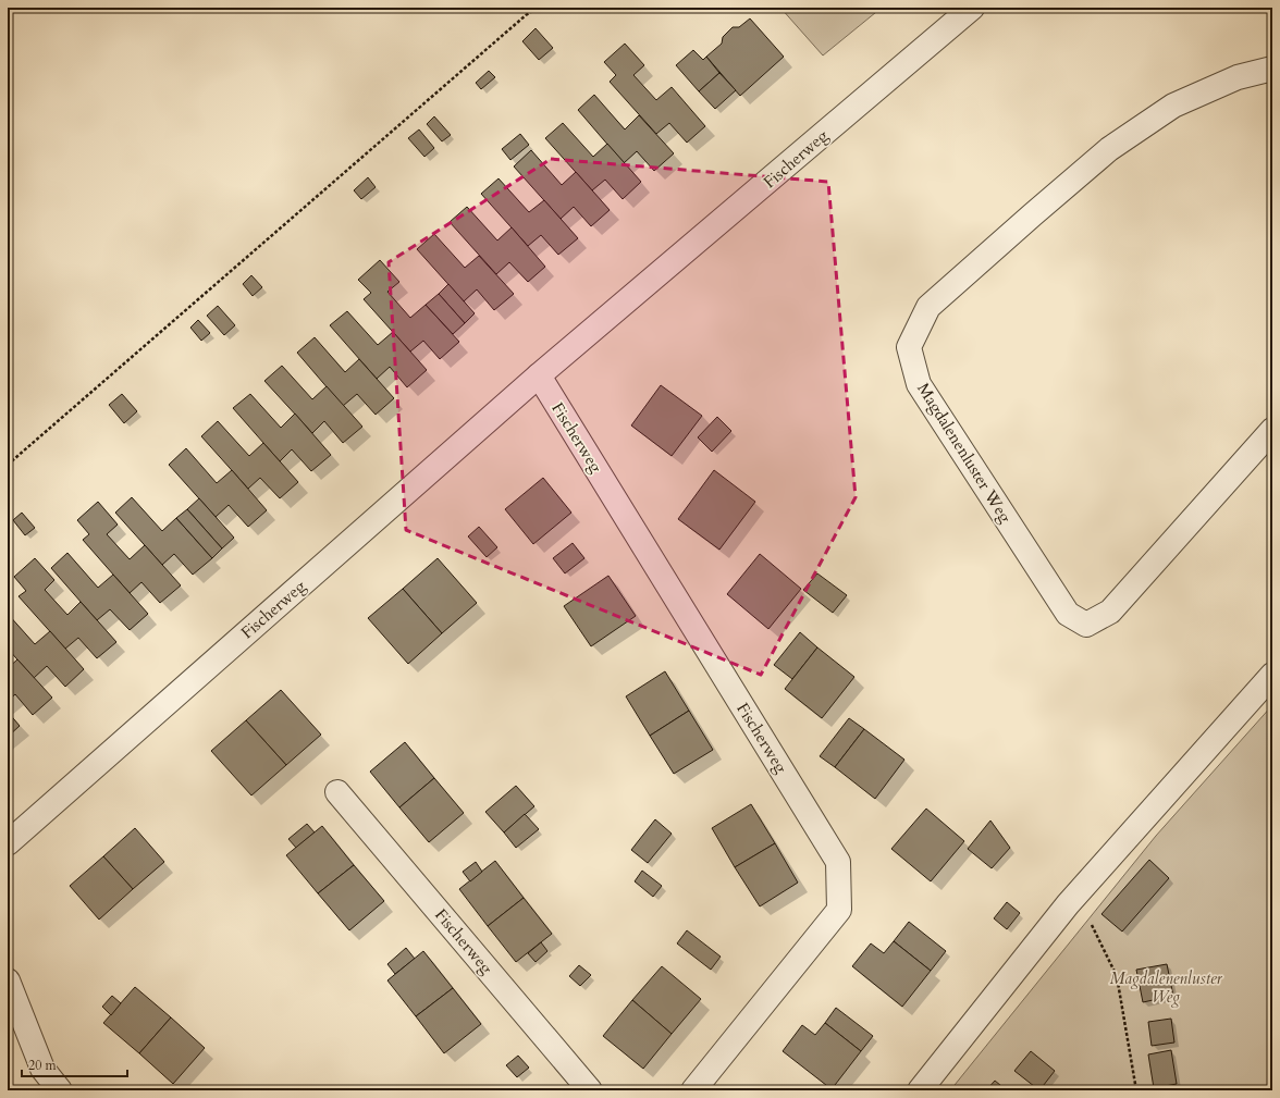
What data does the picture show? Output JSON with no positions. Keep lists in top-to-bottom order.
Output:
{
  "streets": {
    "street": ["Fischerweg", "Magdalenenluster Weg"]
  },
  "parks": ["Magdalenenluster Weg"],
  "scale_bar": "20 m"
}
